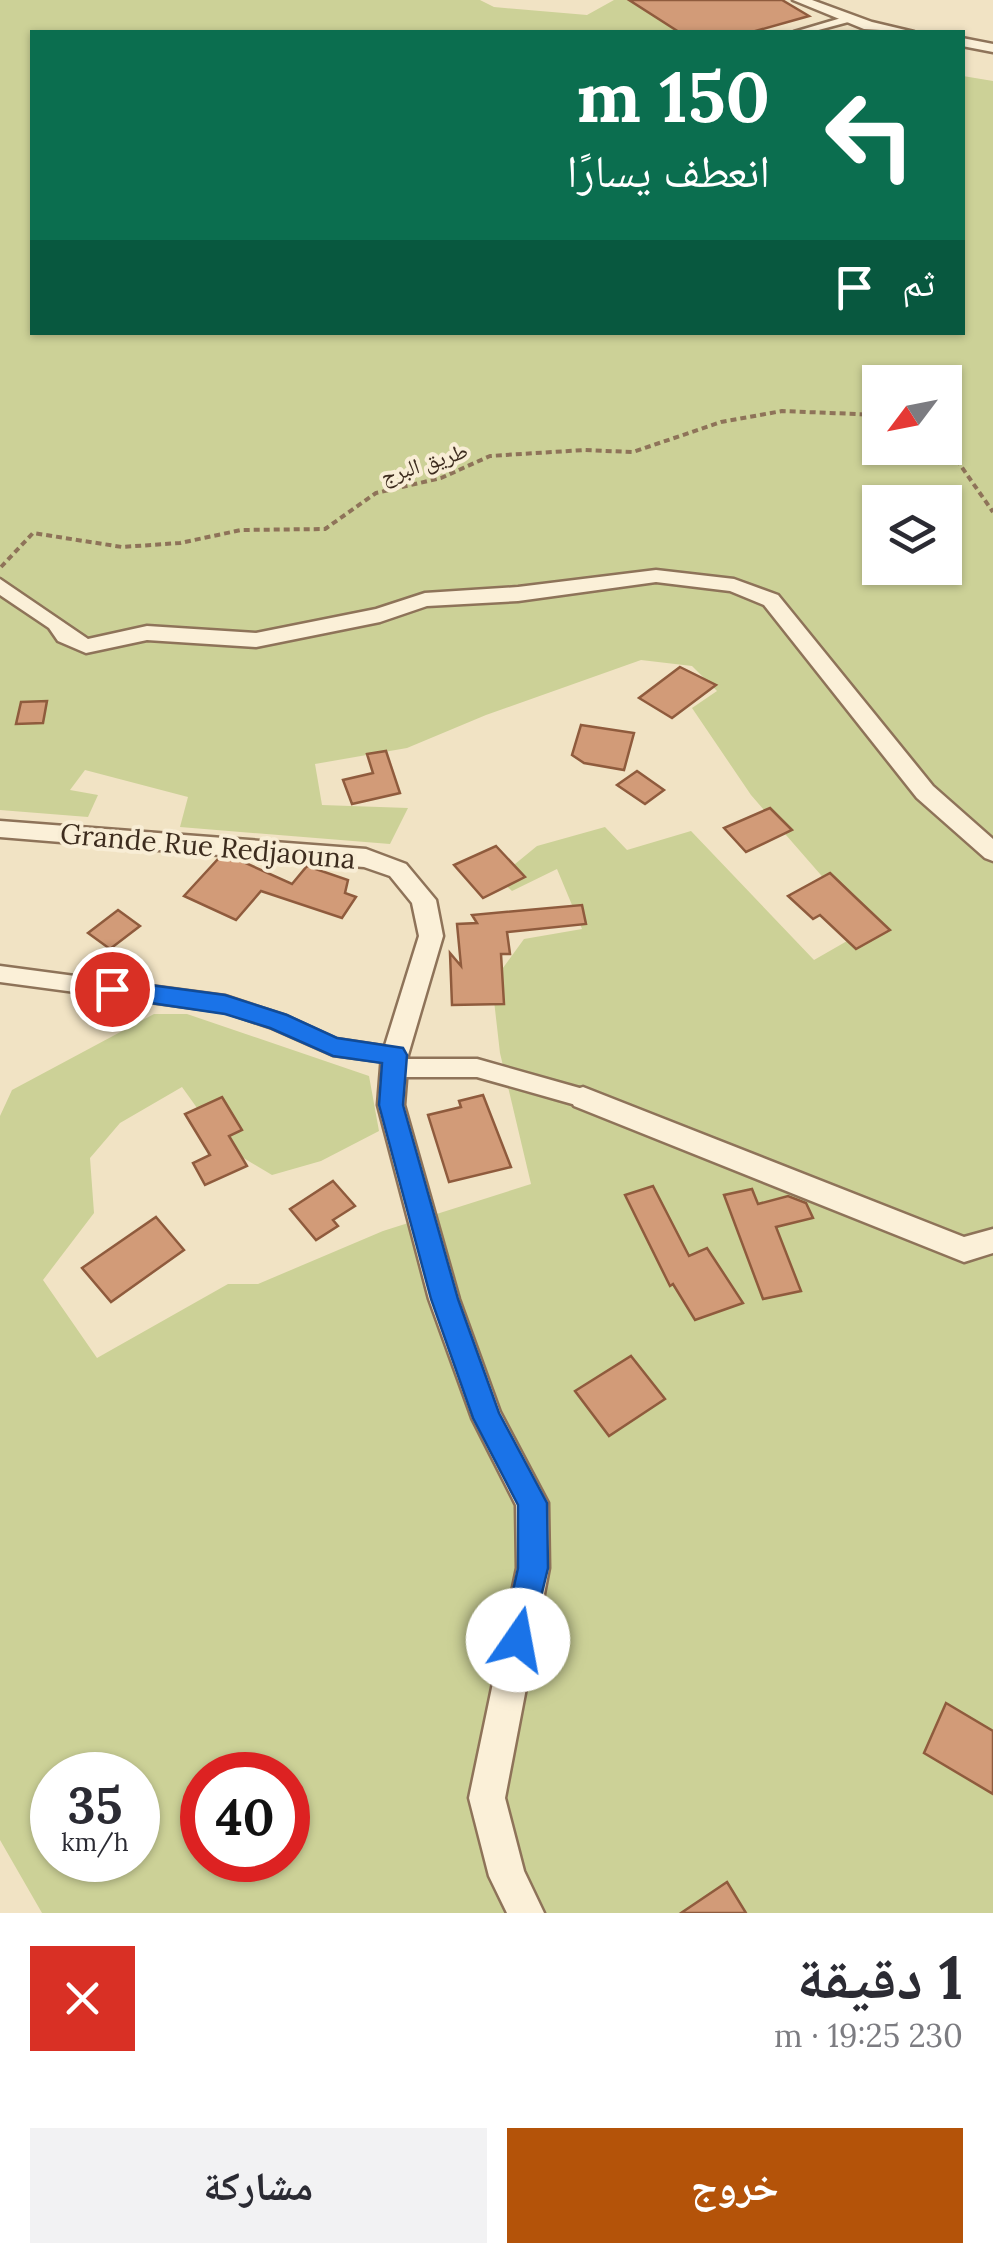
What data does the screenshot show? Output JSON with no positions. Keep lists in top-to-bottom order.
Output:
{
  "streets": {
    "street": ["Grande Rue Redjaouna"],
    "path": ["طريق البرج"]
  },
  "north": "bottom left",
  "page": {
    "turn": ["150 m", "انعطف يسارًا"],
    "then": "ثم",
    "speed": "35 km/h",
    "limit": "40",
    "heading": ["1 دقيقة", "230 m · 19:25"],
    "buttons": ["خروج", "مشاركة"]
  }
}
